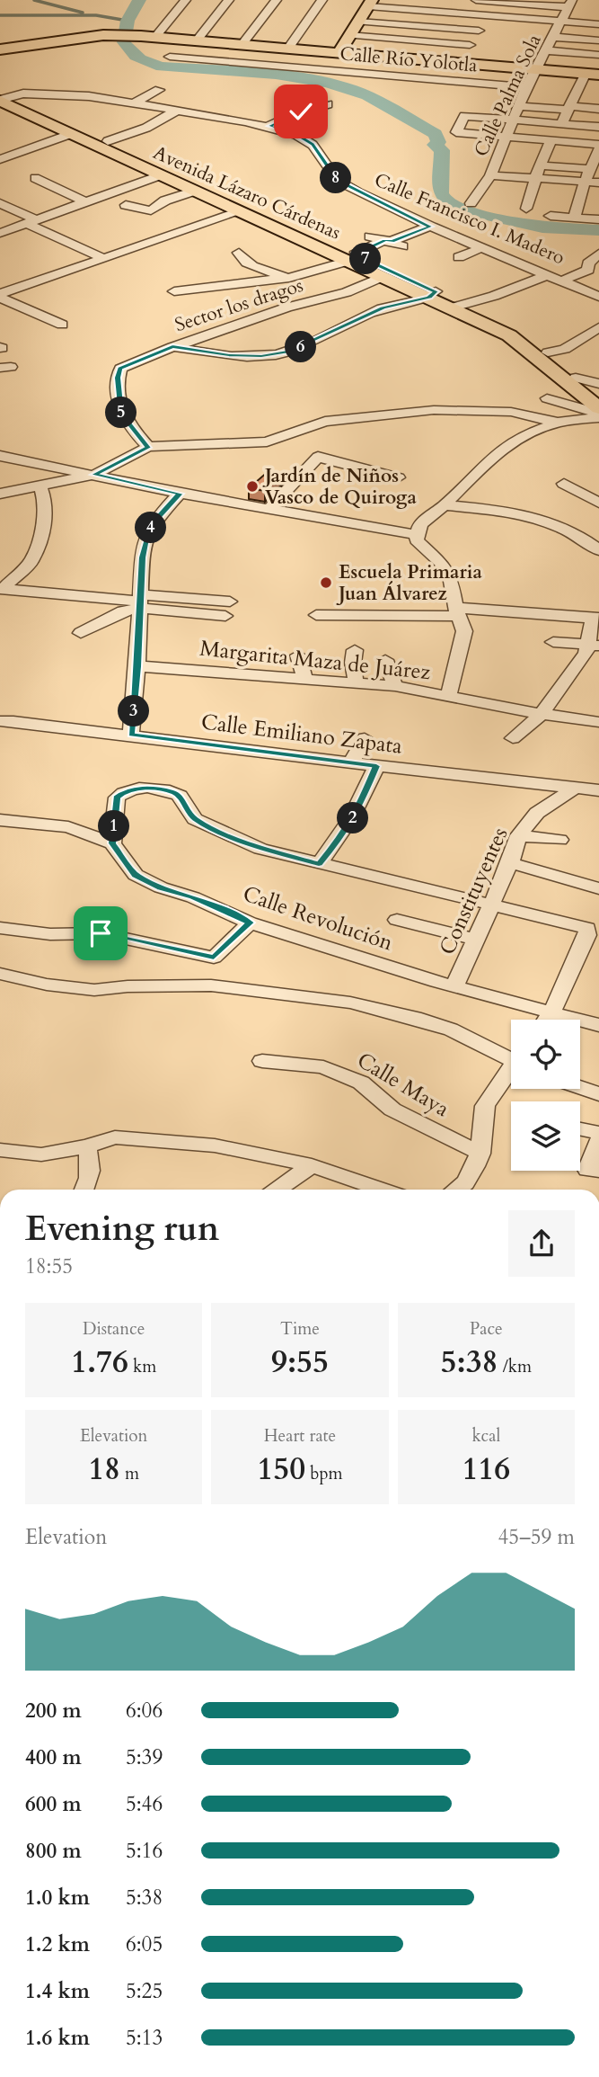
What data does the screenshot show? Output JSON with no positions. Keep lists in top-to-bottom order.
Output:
{
  "streets": {
    "main road": ["Avenida Lázaro Cárdenas"],
    "street": [
      "Calle Río Yolotla",
      "Calle Palma Sola",
      "Calle Francisco I. Madero",
      "Sector los dragos",
      "Margarita Maza de Juárez",
      "Calle Emiliano Zapata",
      "Constituyentes",
      "Calle Revolución",
      "Calle Maya"
    ]
  },
  "crossings": [
    ["Calle Río Yolotla", "Calle Palma Sola"],
    ["Avenida Lázaro Cárdenas", "Calle Francisco I. Madero"],
    ["Avenida Lázaro Cárdenas", "Sector los dragos"],
    ["Calle Emiliano Zapata", "Constituyentes"],
    ["Constituyentes", "Calle Revolución"]
  ],
  "places": ["Jardín de Niños Vasco de Quiroga", "Escuela Primaria Juan Álvarez"],
  "page": {
    "pins": [
      "8",
      "7",
      "6",
      "5",
      "4",
      "3",
      "2",
      "1"
    ],
    "heading": ["Evening run", "18:55"],
    "stats": [
      ["Distance", "1.76 km"],
      ["Time", "9:55"],
      ["Pace", "5:38 /km"],
      ["Elevation", "18 m"],
      ["Heart rate", "150 bpm"],
      ["kcal", "116"]
    ],
    "chart": ["Elevation", "45–59 m"],
    "list": [
      {
        "name": "200 m",
        "note": "6:06"
      },
      {
        "name": "400 m",
        "note": "5:39"
      },
      {
        "name": "600 m",
        "note": "5:46"
      },
      {
        "name": "800 m",
        "note": "5:16"
      },
      {
        "name": "1.0 km",
        "note": "5:38"
      },
      {
        "name": "1.2 km",
        "note": "6:05"
      },
      {
        "name": "1.4 km",
        "note": "5:25"
      },
      {
        "name": "1.6 km",
        "note": "5:13"
      }
    ]
  }
}
